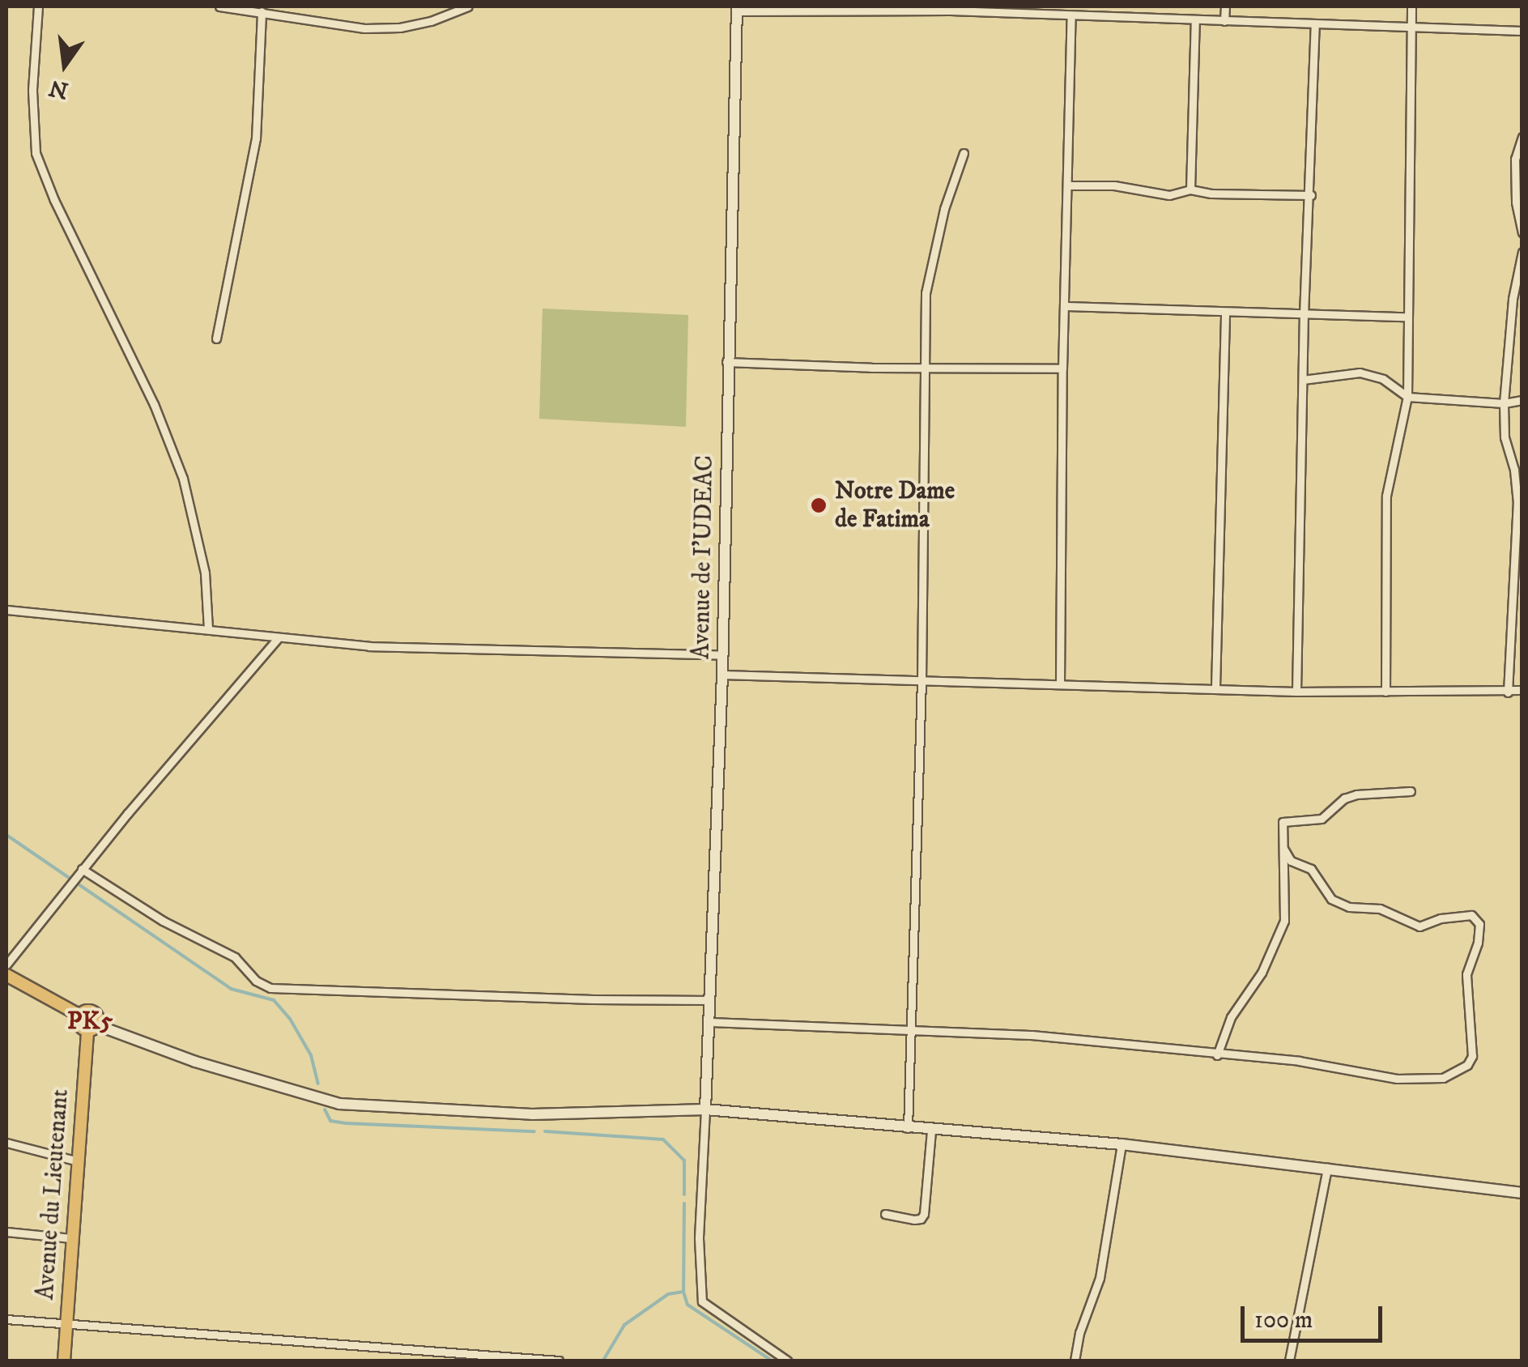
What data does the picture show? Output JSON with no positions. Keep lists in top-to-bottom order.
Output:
{
  "streets": {
    "main road": ["Avenue de I'UDEAC", "Avenue du Lieutenant"]
  },
  "districts": ["PK5"],
  "places": ["Notre Dame de Fatima"],
  "scale_bar": "100 m",
  "north": "bottom"
}
